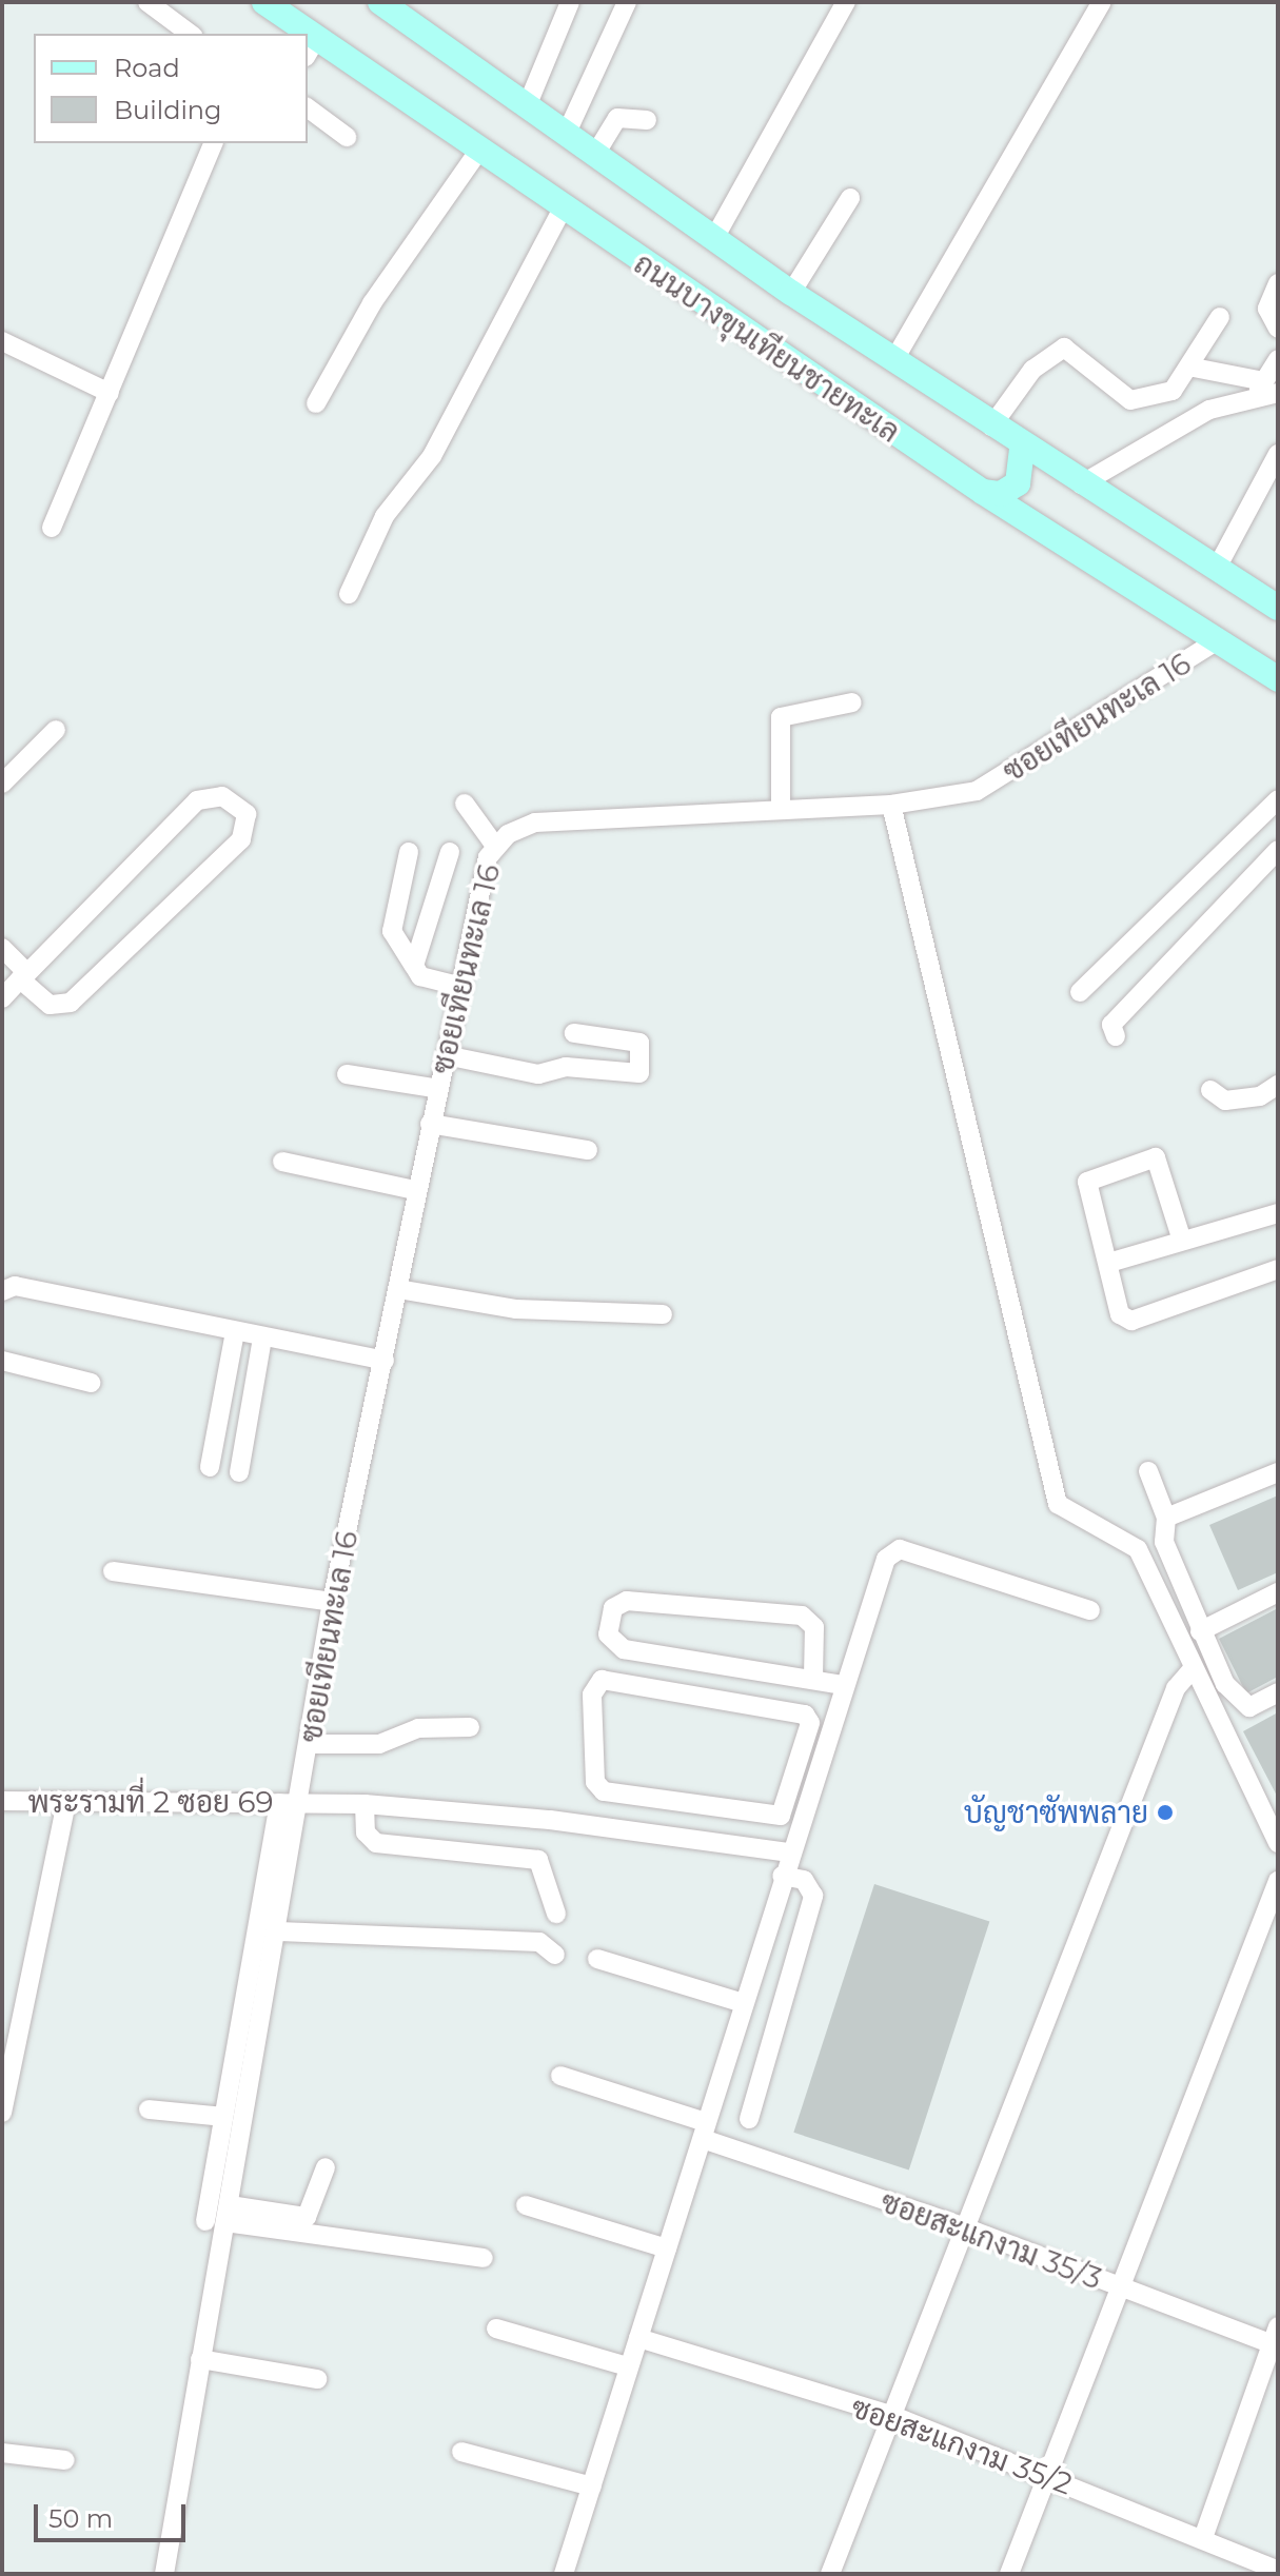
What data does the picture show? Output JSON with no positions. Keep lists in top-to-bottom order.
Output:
{
  "streets": {
    "main road": ["ถนนบางขุนเทียนชายทะเล"],
    "street": [
      "ซอยเทียนทะเล 16",
      "พระรามที่ 2 ซอย 69",
      "ซอยสะแกงาม 35/3",
      "ซอยสะแกงาม 35/2"
    ]
  },
  "crossings": [
    ["ถนนบางขุนเทียนชายทะเล", "ซอยเทียนทะเล 16"],
    ["ซอยเทียนทะเล 16", "พระรามที่ 2 ซอย 69"]
  ],
  "places": ["บัญชาซัพพลาย"],
  "legend": ["Road", "Building"],
  "scale_bar": "50 m"
}
